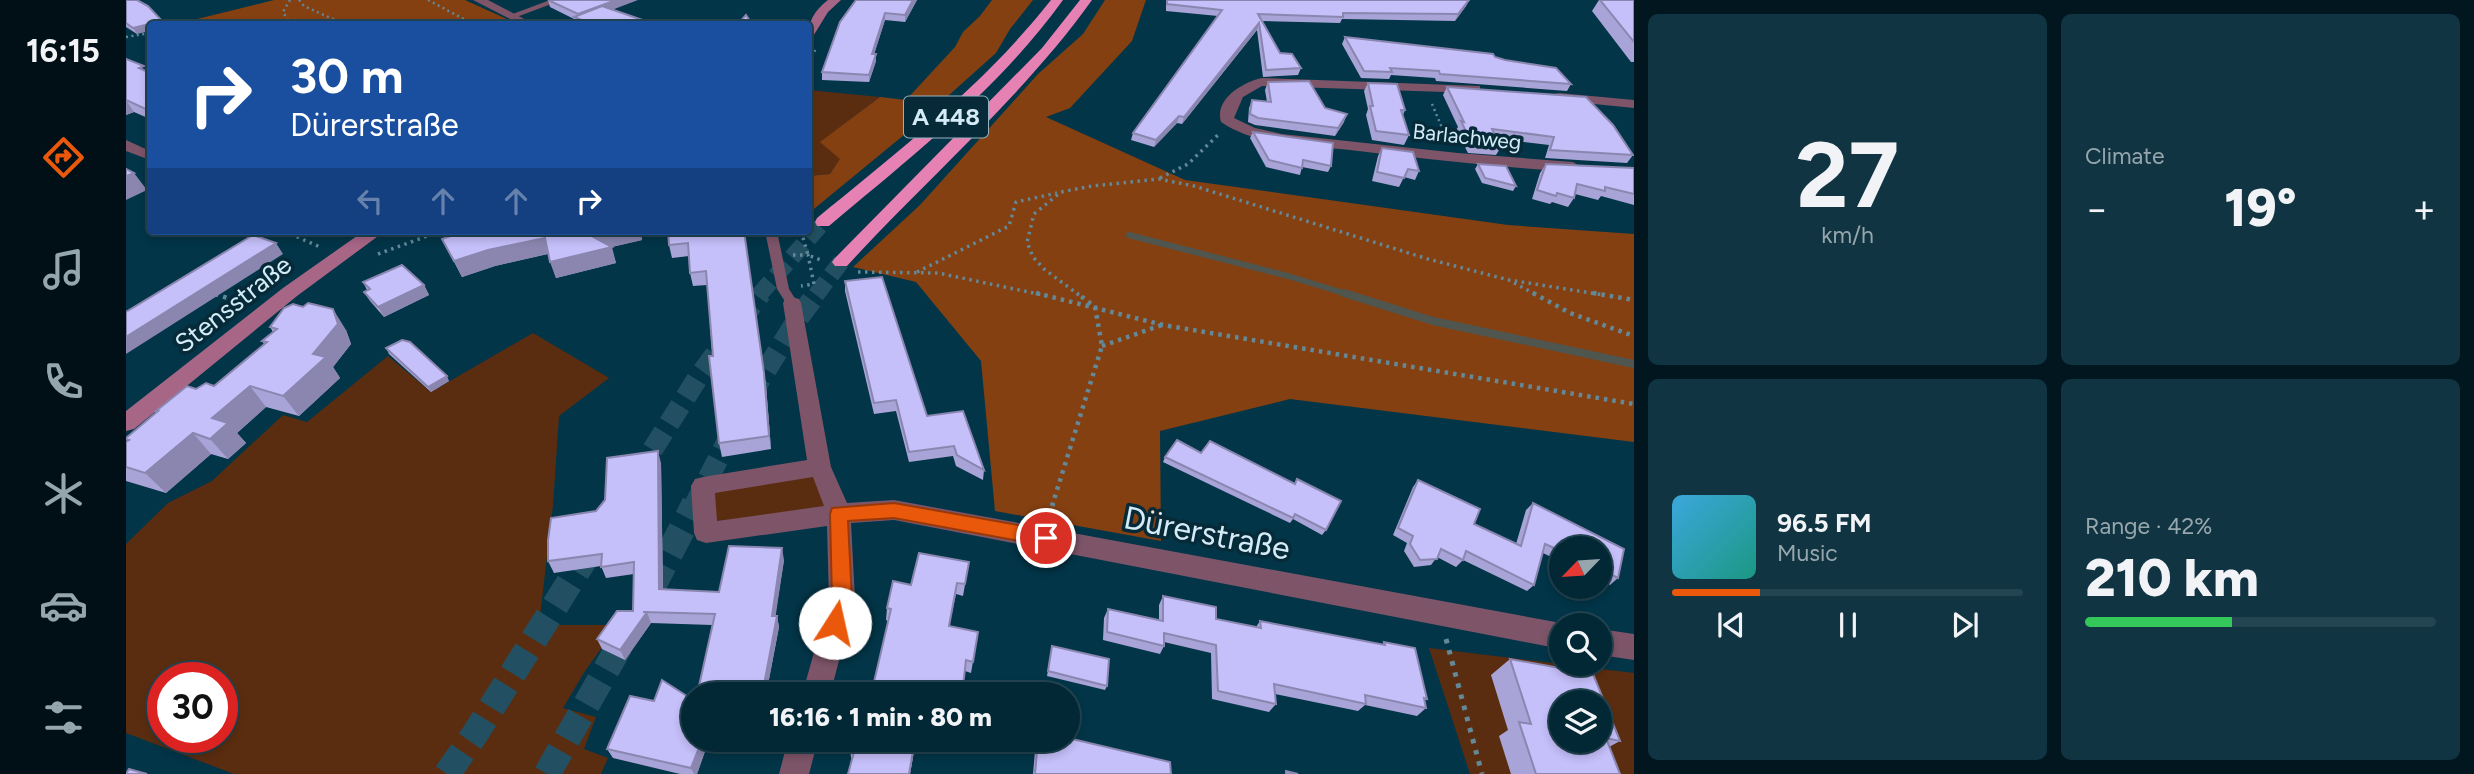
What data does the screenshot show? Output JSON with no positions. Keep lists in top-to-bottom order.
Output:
{
  "streets": {
    "highway": ["A 448"],
    "street": ["Barlachweg", "Stensstraße", "Dürerstraße"]
  },
  "north": "bottom left",
  "page": {
    "tabs": "16:15",
    "tile": [
      ["27", "km/h"],
      "Climate",
      ["Range · 42%", "210 km"]
    ],
    "turn": ["30 m", "Dürerstraße"],
    "heat": ["−", "19°", "+"],
    "song": ["96.5 FM", "Music"],
    "limit": "30",
    "trip": "16:16 · 1 min · 80 m"
  }
}
